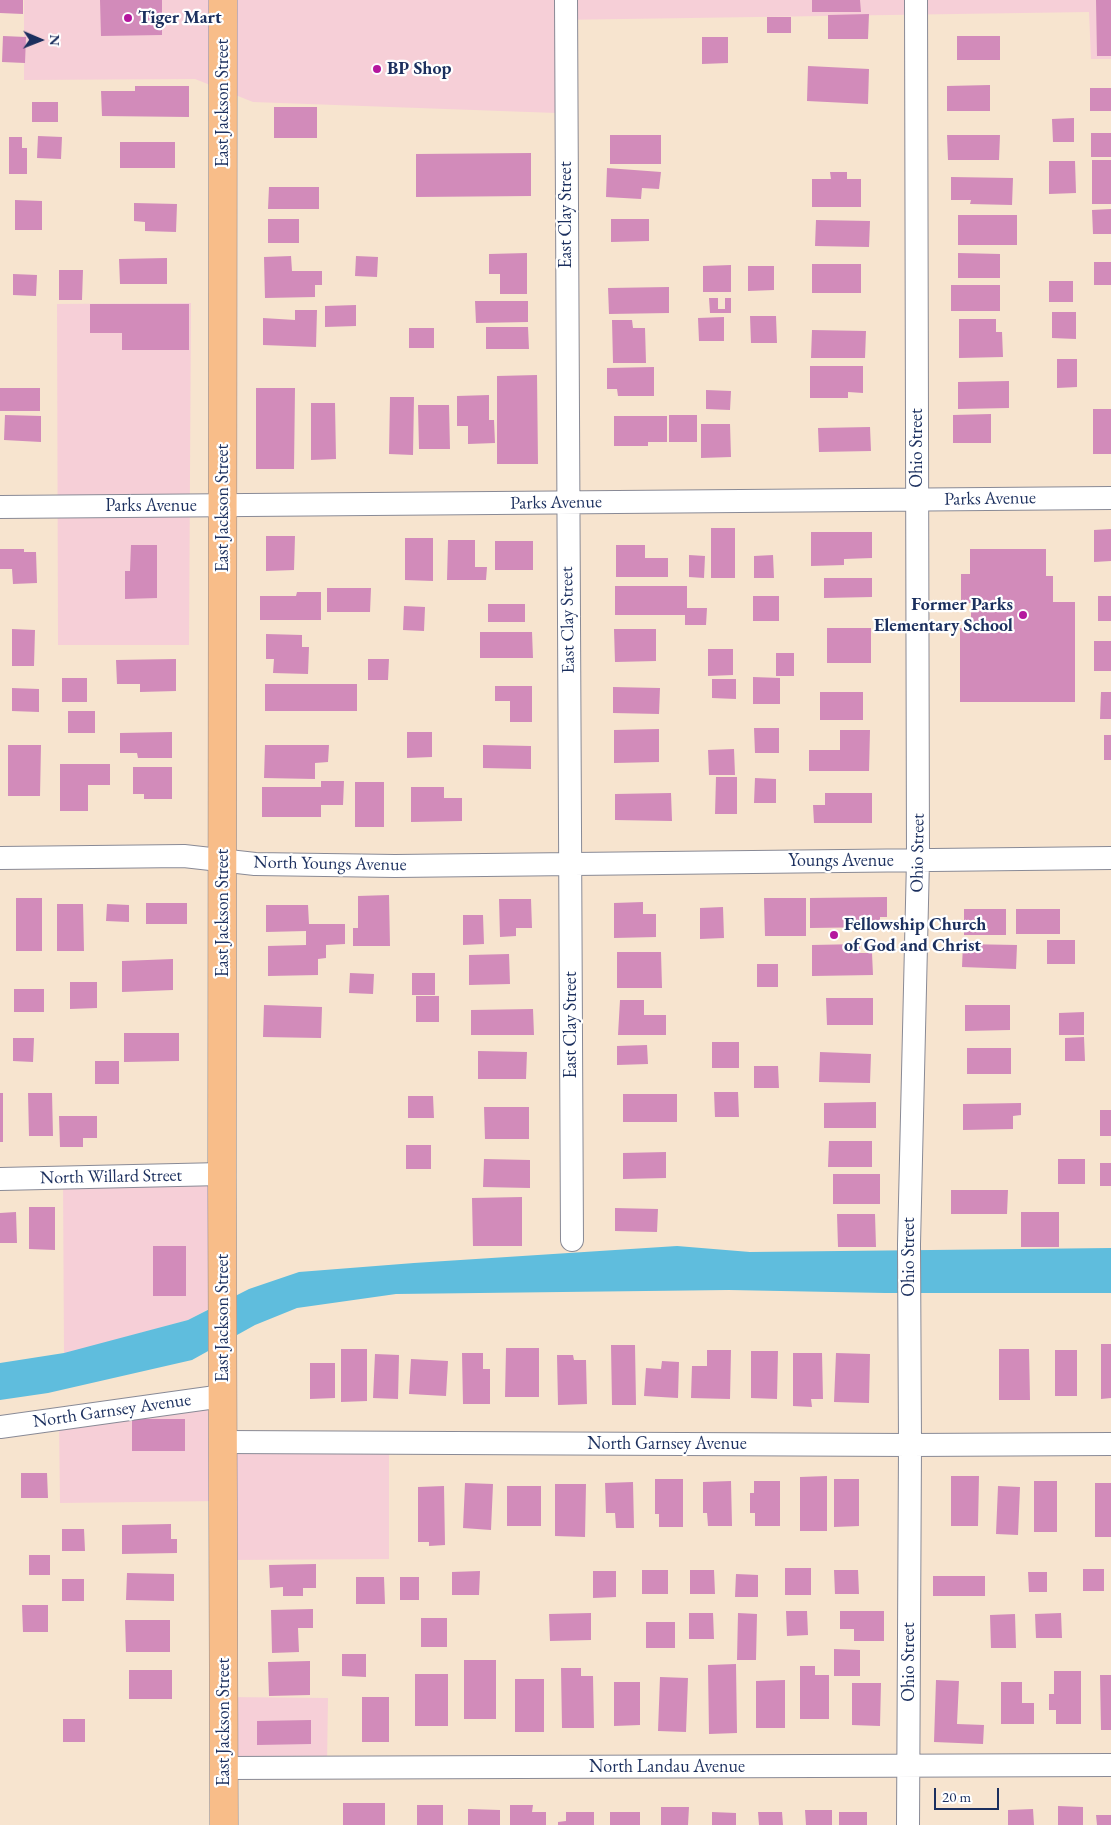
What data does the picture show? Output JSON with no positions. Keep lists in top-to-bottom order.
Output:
{
  "streets": {
    "main road": ["East Jackson Street"],
    "street": [
      "East Clay Street",
      "Ohio Street",
      "Parks Avenue",
      "Youngs Avenue",
      "North Youngs Avenue",
      "North Willard Street",
      "North Garnsey Avenue",
      "North Landau Avenue"
    ]
  },
  "crossings": [
    ["East Jackson Street", "Parks Avenue"],
    ["East Jackson Street", "North Youngs Avenue"],
    ["East Jackson Street", "North Willard Street"],
    ["East Jackson Street", "North Garnsey Avenue"],
    ["East Jackson Street", "North Landau Avenue"],
    ["East Clay Street", "Parks Avenue"],
    ["East Clay Street", "Youngs Avenue"],
    ["East Clay Street", "North Youngs Avenue"],
    ["Ohio Street", "Parks Avenue"],
    ["Ohio Street", "Youngs Avenue"],
    ["Ohio Street", "North Garnsey Avenue"],
    ["Ohio Street", "North Landau Avenue"],
    ["Youngs Avenue", "North Youngs Avenue"]
  ],
  "places": [
    "Tiger Mart",
    "BP Shop",
    "Former Parks Elementary School",
    "Fellowship Church of God and Christ"
  ],
  "scale_bar": "20 m",
  "north": "right"
}
